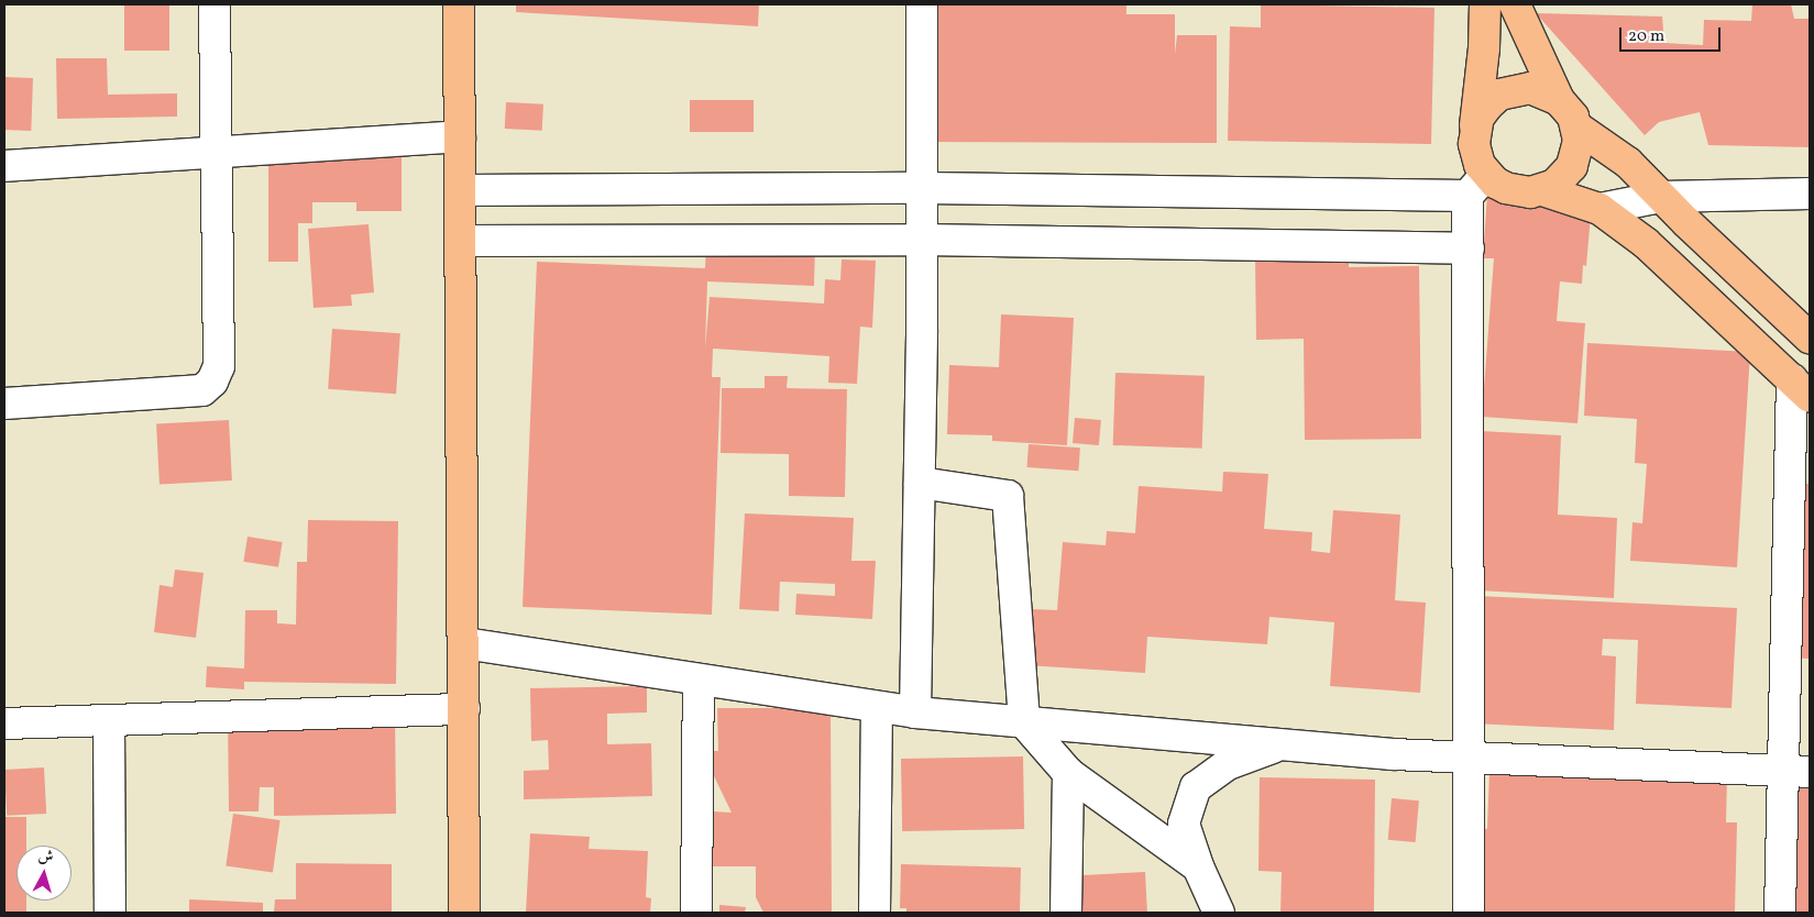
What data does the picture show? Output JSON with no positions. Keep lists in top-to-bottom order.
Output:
{
  "scale_bar": "20 m",
  "north": "top"
}
